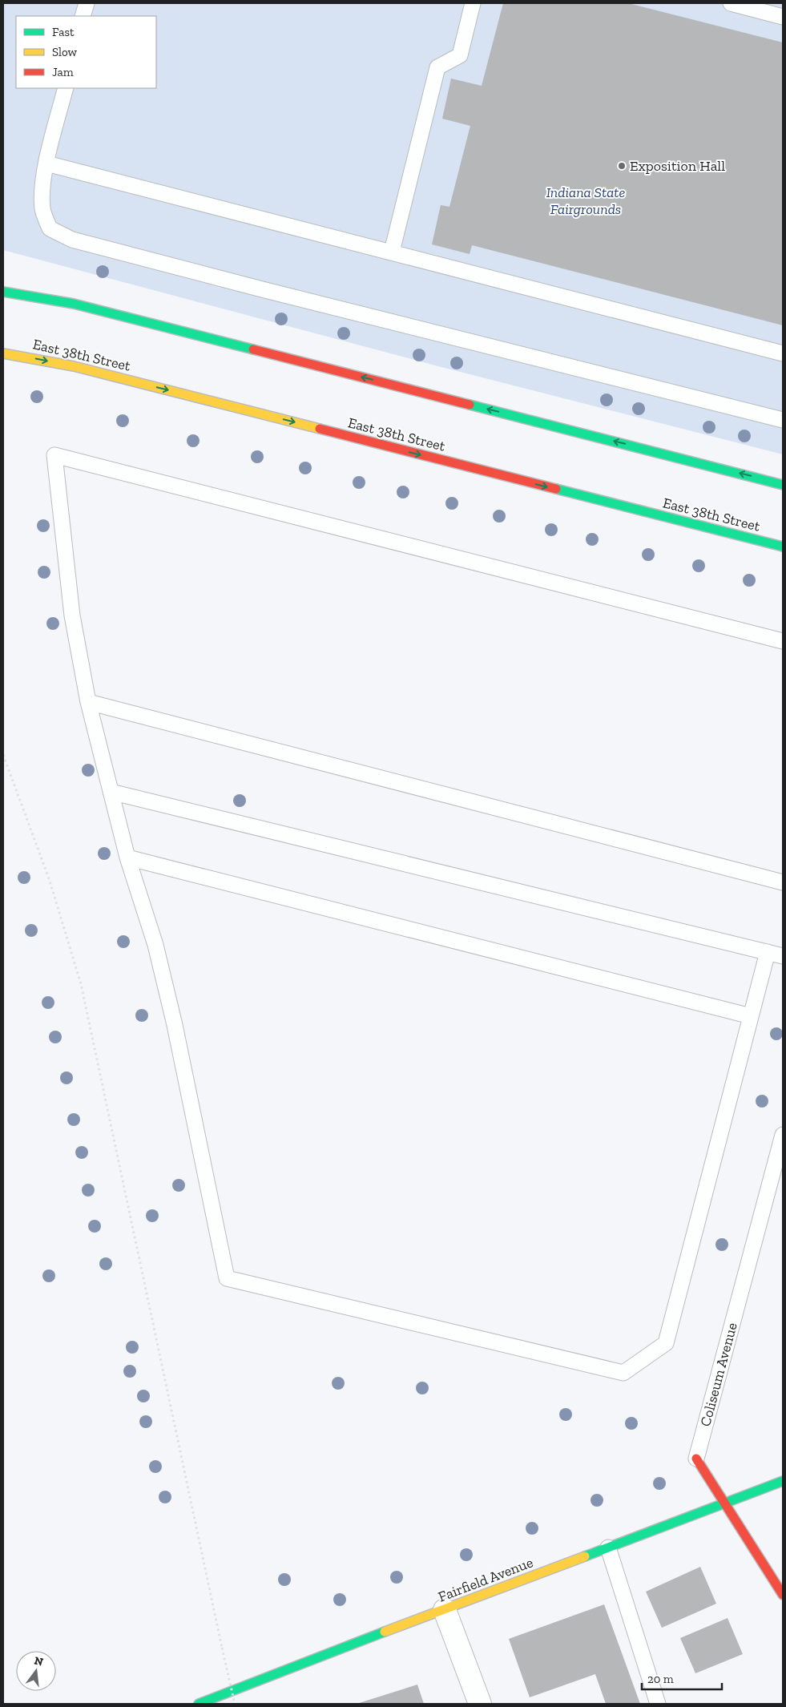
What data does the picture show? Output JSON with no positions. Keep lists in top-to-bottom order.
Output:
{
  "streets": {
    "main road": ["East 38th Street", "Coliseum Avenue", "Fairfield Avenue"]
  },
  "crossings": [
    ["Coliseum Avenue", "Fairfield Avenue"]
  ],
  "parks": ["Indiana State Fairgrounds"],
  "places": ["Exposition Hall"],
  "legend": ["Fast", "Slow", "Jam"],
  "scale_bar": "20 m",
  "north": "top"
}
